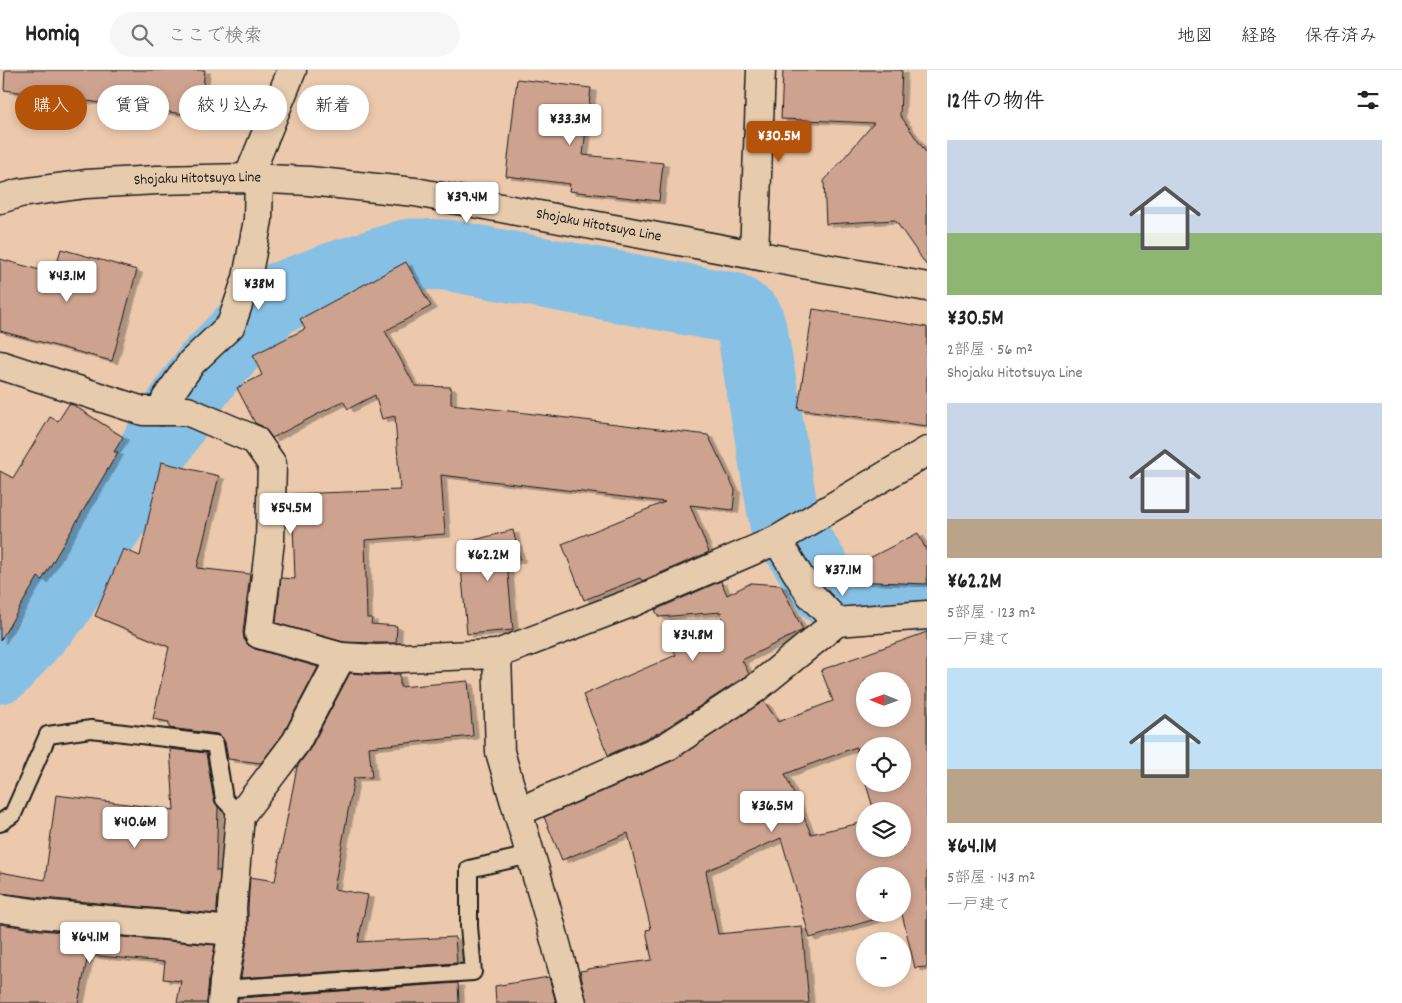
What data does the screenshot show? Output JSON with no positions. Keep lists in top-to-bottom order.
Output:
{
  "streets": {
    "street": ["Shojaku Hitotsuya Line"]
  },
  "north": "left",
  "page": {
    "header": "Homiq",
    "search": "ここで検索",
    "nav": ["地図", "経路", "保存済み"],
    "heading": "12件の物件",
    "chip": [
      "購入",
      "賃貸",
      "絞り込み",
      "新着"
    ],
    "price": [
      "¥33.3M",
      "¥30.5M",
      "¥39.4M",
      "¥43.1M",
      "¥38M",
      "¥54.5M",
      "¥62.2M",
      "¥37.1M",
      "¥34.8M",
      "¥36.5M",
      "¥40.6M",
      "¥64.1M"
    ],
    "list": [
      {
        "name": "¥30.5M",
        "note": "2部屋 · 56 m² · Shojaku Hitotsuya Line"
      },
      {
        "name": "¥62.2M",
        "note": "5部屋 · 123 m² · 一戸建て"
      },
      {
        "name": "¥64.1M",
        "note": "5部屋 · 143 m² · 一戸建て"
      }
    ],
    "map_buttons": ["+", "−"]
  }
}
